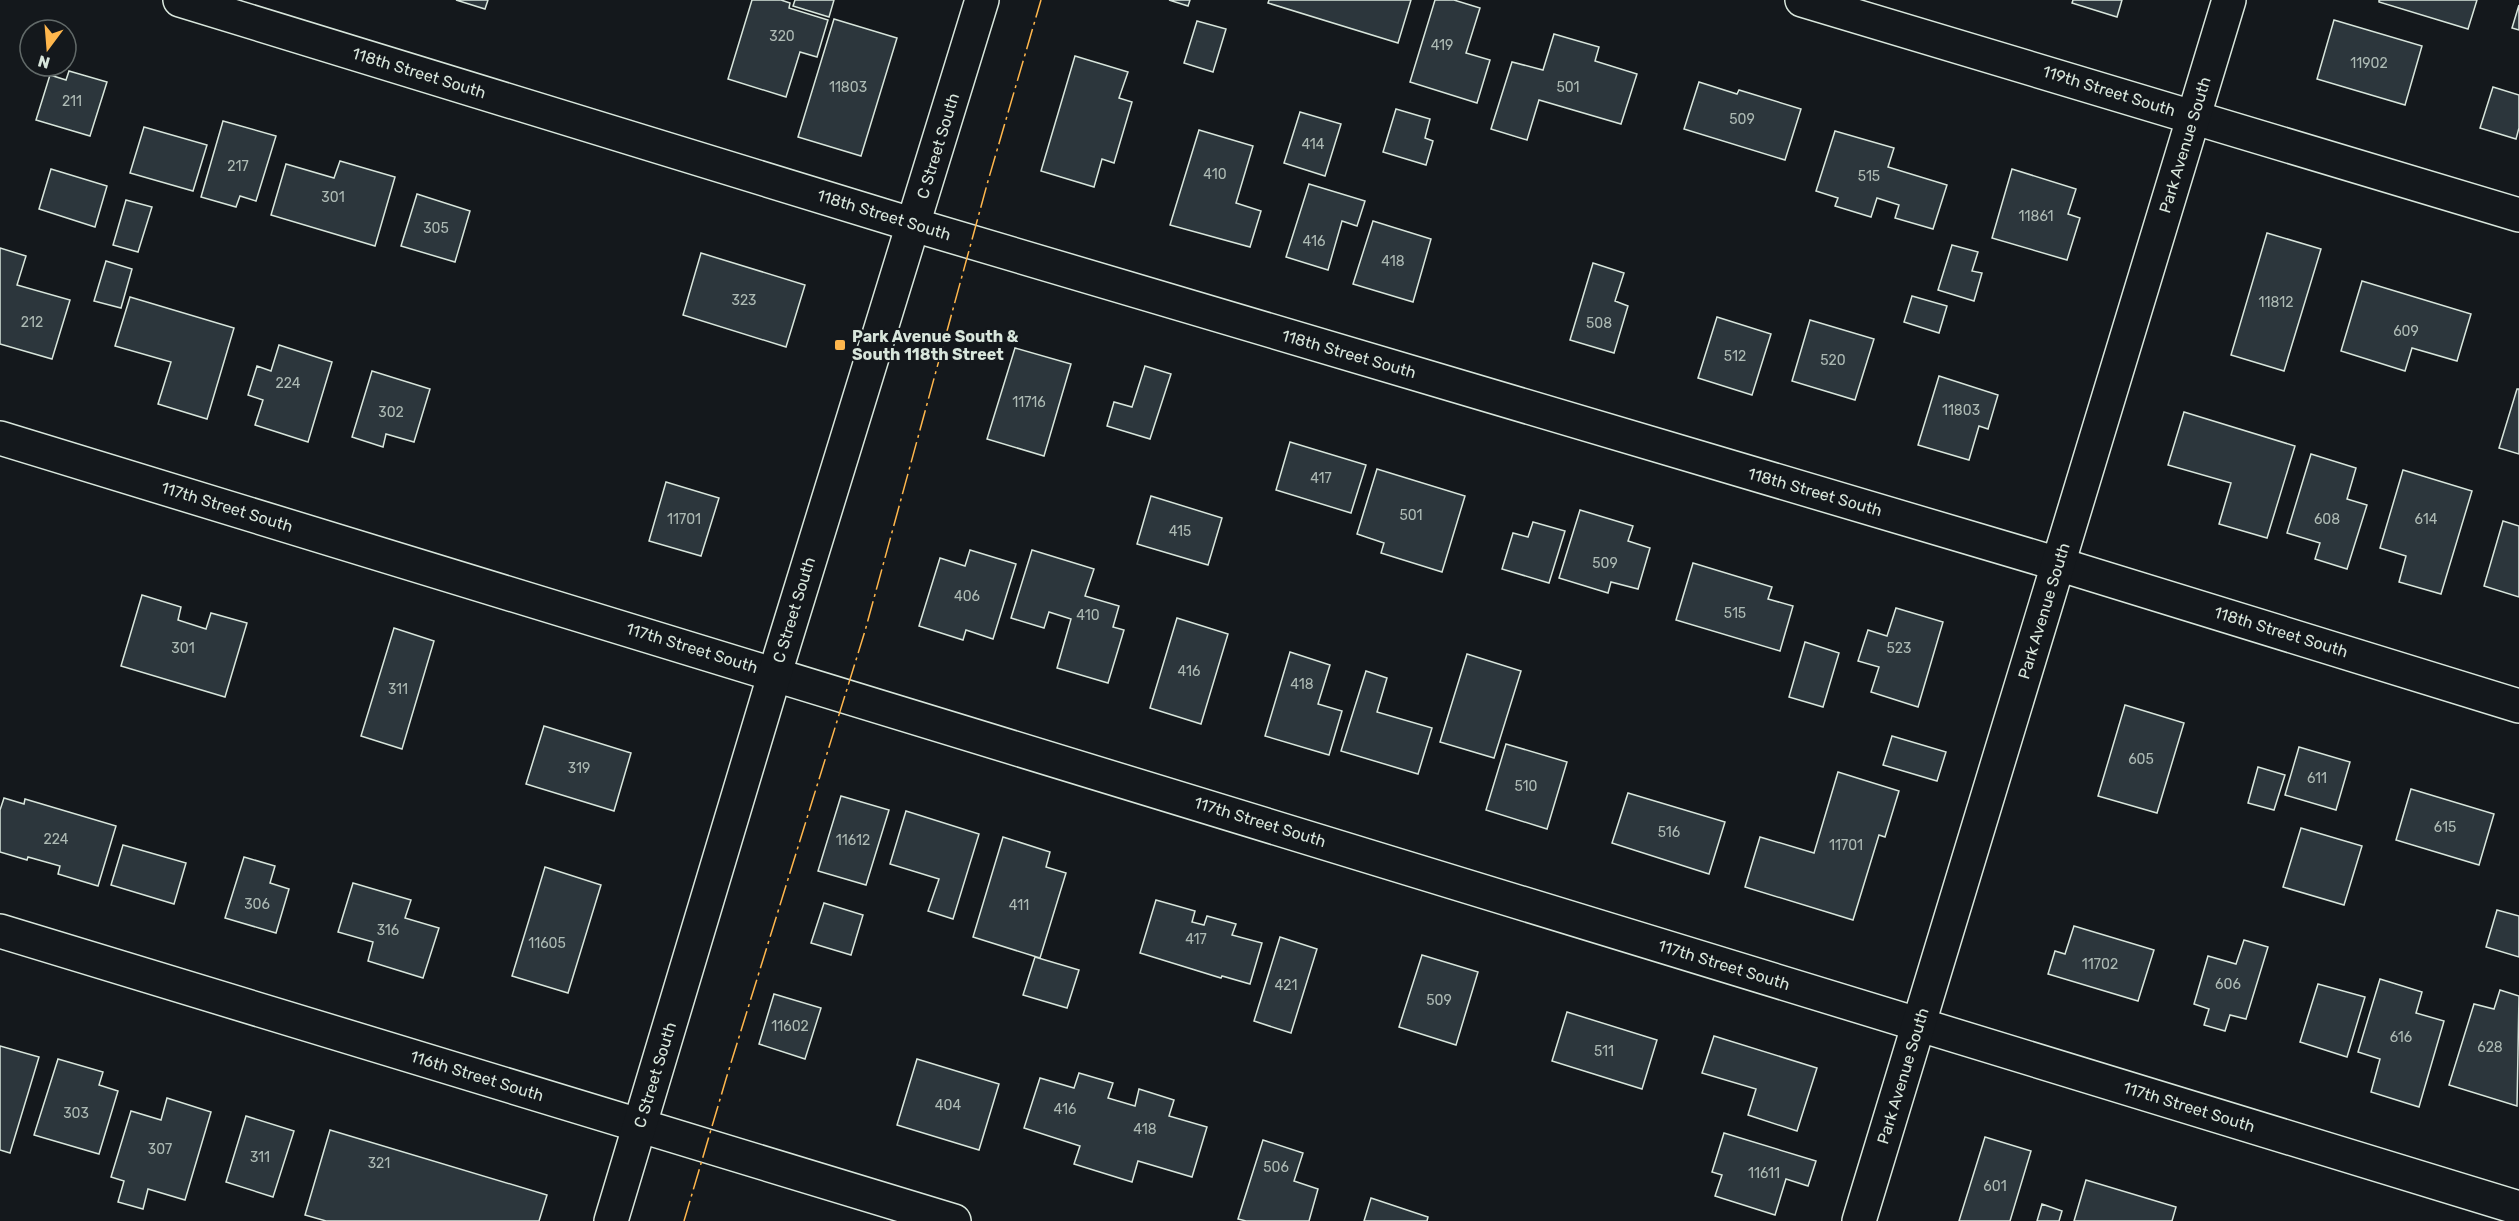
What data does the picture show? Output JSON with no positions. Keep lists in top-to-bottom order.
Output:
{
  "streets": {
    "street": [
      "118th Street South",
      "119th Street South",
      "Park Avenue South",
      "C Street South",
      "117th Street South",
      "116th Street South"
    ]
  },
  "crossings": [
    ["118th Street South", "Park Avenue South"],
    ["118th Street South", "C Street South"],
    ["119th Street South", "Park Avenue South"],
    ["Park Avenue South", "117th Street South"],
    ["C Street South", "117th Street South"],
    ["C Street South", "116th Street South"]
  ],
  "places": {
    "transit": ["Park Avenue South & South 118th Street"]
  },
  "house_numbers": [
    "320",
    "419",
    "11902",
    "11803",
    "501",
    "211",
    "509",
    "414",
    "217",
    "410",
    "515",
    "301",
    "11861",
    "305",
    "416",
    "418",
    "323",
    "11812",
    "212",
    "508",
    "609",
    "512",
    "520",
    "224",
    "11716",
    "11803",
    "302",
    "417",
    "501",
    "11701",
    "608",
    "614",
    "415",
    "509",
    "406",
    "515",
    "410",
    "301",
    "523",
    "416",
    "418",
    "311",
    "605",
    "319",
    "611",
    "510",
    "615",
    "516",
    "224",
    "11612",
    "11701",
    "306",
    "411",
    "316",
    "417",
    "11605",
    "11702",
    "606",
    "421",
    "509",
    "11602",
    "616",
    "628",
    "511",
    "404",
    "416",
    "303",
    "418",
    "307",
    "311",
    "321",
    "506",
    "11611",
    "601"
  ],
  "north": "bottom"
}
